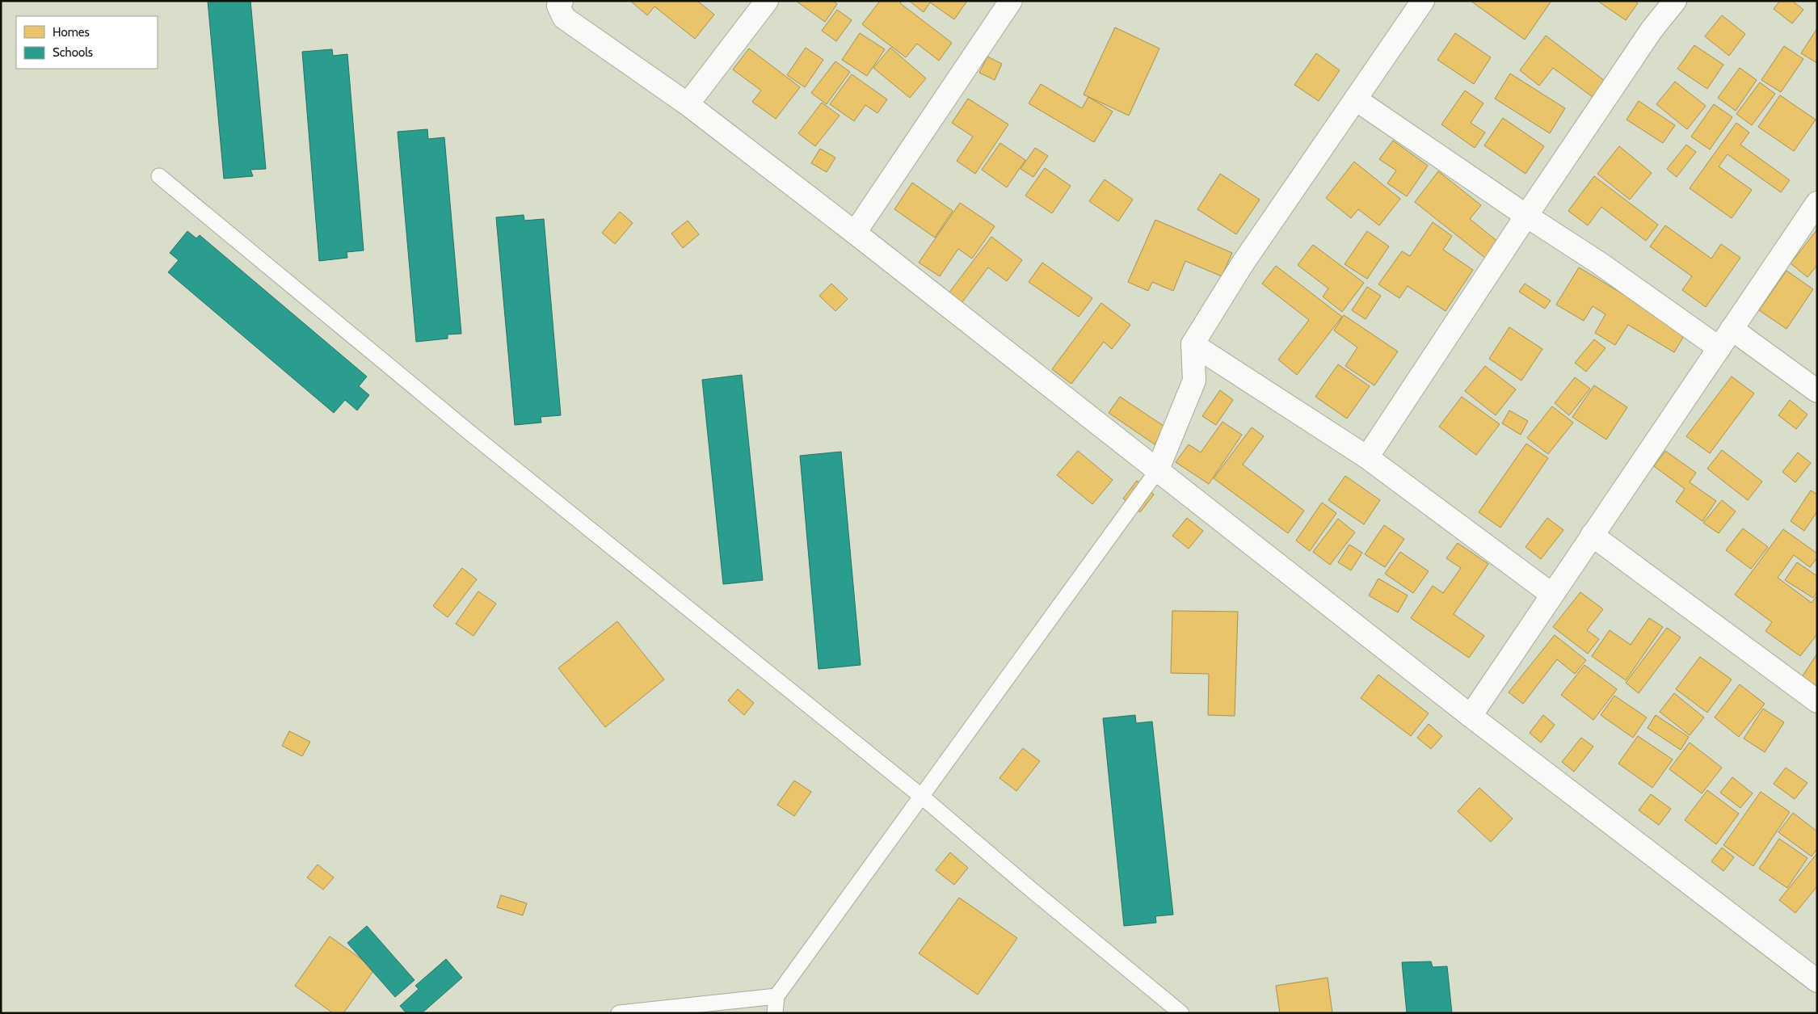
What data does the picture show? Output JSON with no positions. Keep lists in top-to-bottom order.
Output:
{
  "legend": ["Homes", "Schools"]
}
